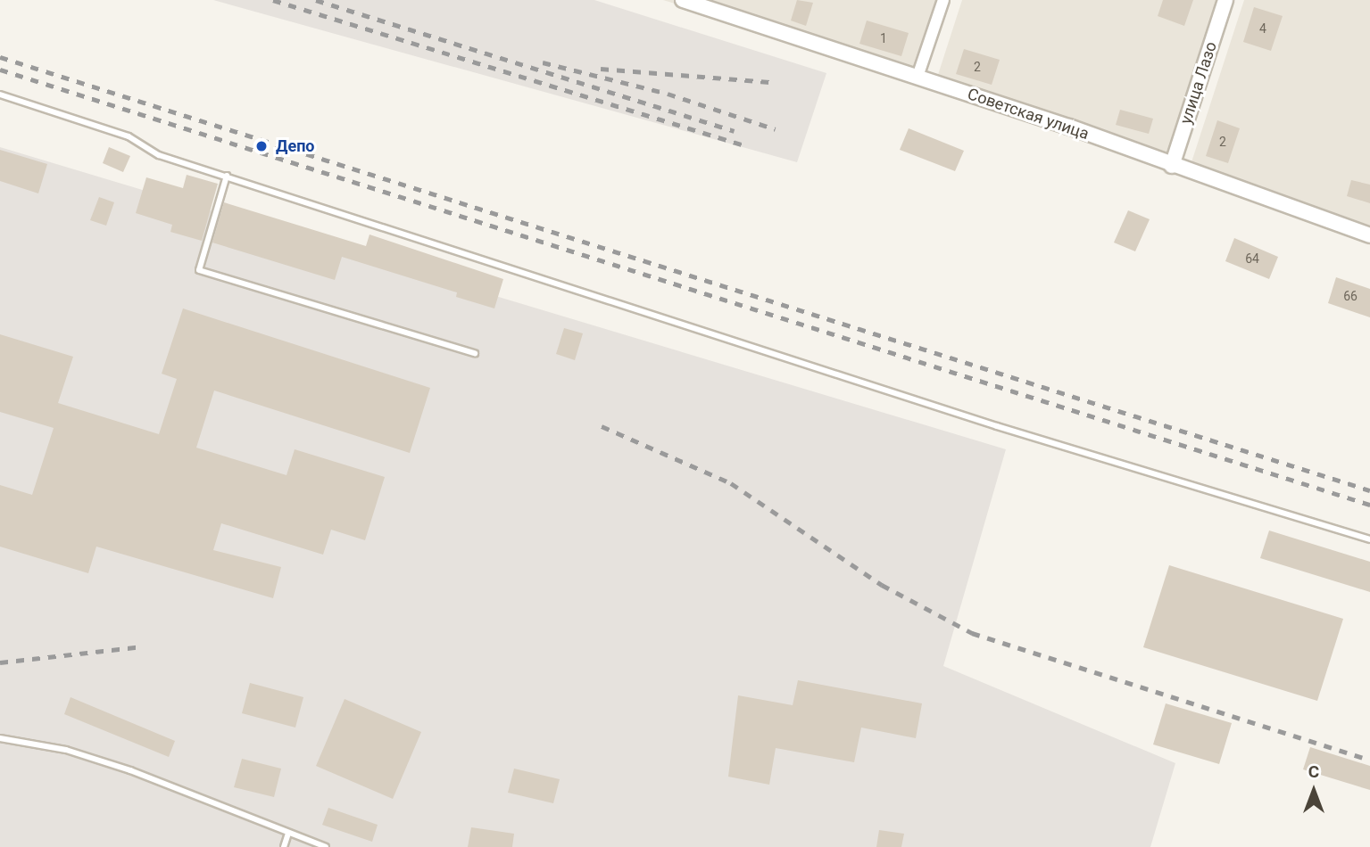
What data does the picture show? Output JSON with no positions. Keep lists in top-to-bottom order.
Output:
{
  "streets": {
    "street": ["улица Лазо", "Советская улица"]
  },
  "crossings": [
    ["улица Лазо", "Советская улица"]
  ],
  "places": ["Депо"],
  "house_numbers": [
    "4",
    "1",
    "2",
    "2",
    "64",
    "66"
  ],
  "north": "top"
}
